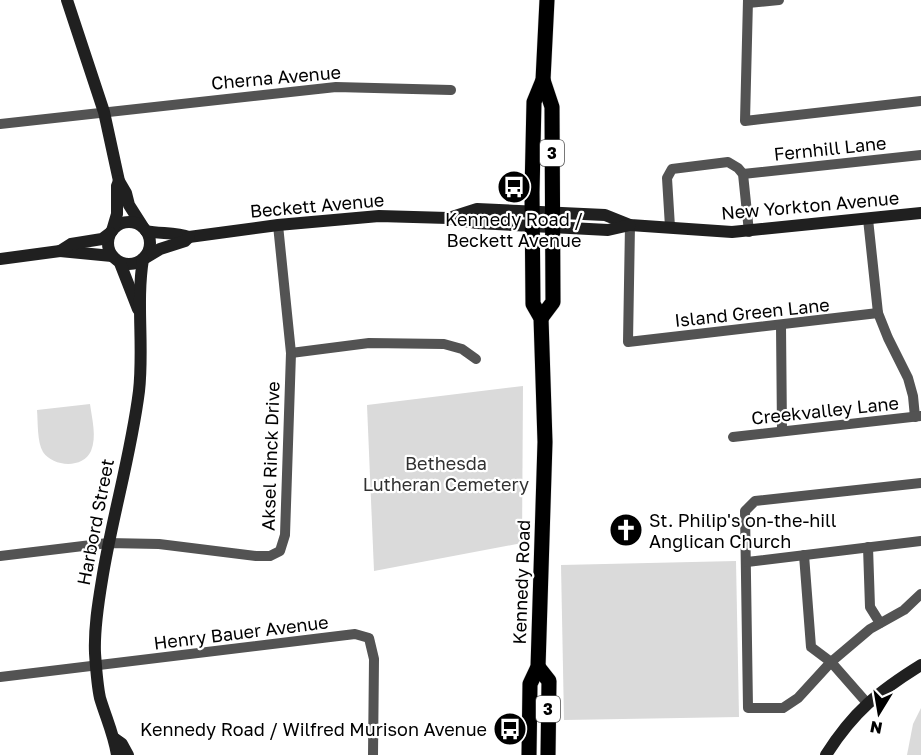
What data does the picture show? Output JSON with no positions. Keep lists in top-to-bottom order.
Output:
{
  "streets": {
    "main road": ["3", "Kennedy Road"],
    "street": [
      "Cherna Avenue",
      "Fernhill Lane",
      "Beckett Avenue",
      "New Yorkton Avenue",
      "Island Green Lane",
      "Creekvalley Lane",
      "Aksel Rinck Drive",
      "Harbord Street",
      "Henry Bauer Avenue"
    ]
  },
  "crossings": [
    ["Fernhill Lane", "New Yorkton Avenue"],
    ["Beckett Avenue", "New Yorkton Avenue"],
    ["Beckett Avenue", "Aksel Rinck Drive"],
    ["Beckett Avenue", "Harbord Street"],
    ["Beckett Avenue", "Kennedy Road"],
    ["New Yorkton Avenue", "Island Green Lane"],
    ["New Yorkton Avenue", "Kennedy Road"],
    ["Aksel Rinck Drive", "Harbord Street"],
    ["Harbord Street", "Henry Bauer Avenue"]
  ],
  "parks": ["Bethesda Lutheran Cemetery"],
  "places": {
    "bus stop": ["Kennedy Road / Beckett Avenue", "Kennedy Road / Wilfred Murison Avenue"],
    "church": ["St. Philip's on-the-hill Anglican Church"]
  },
  "north": "bottom"
}
